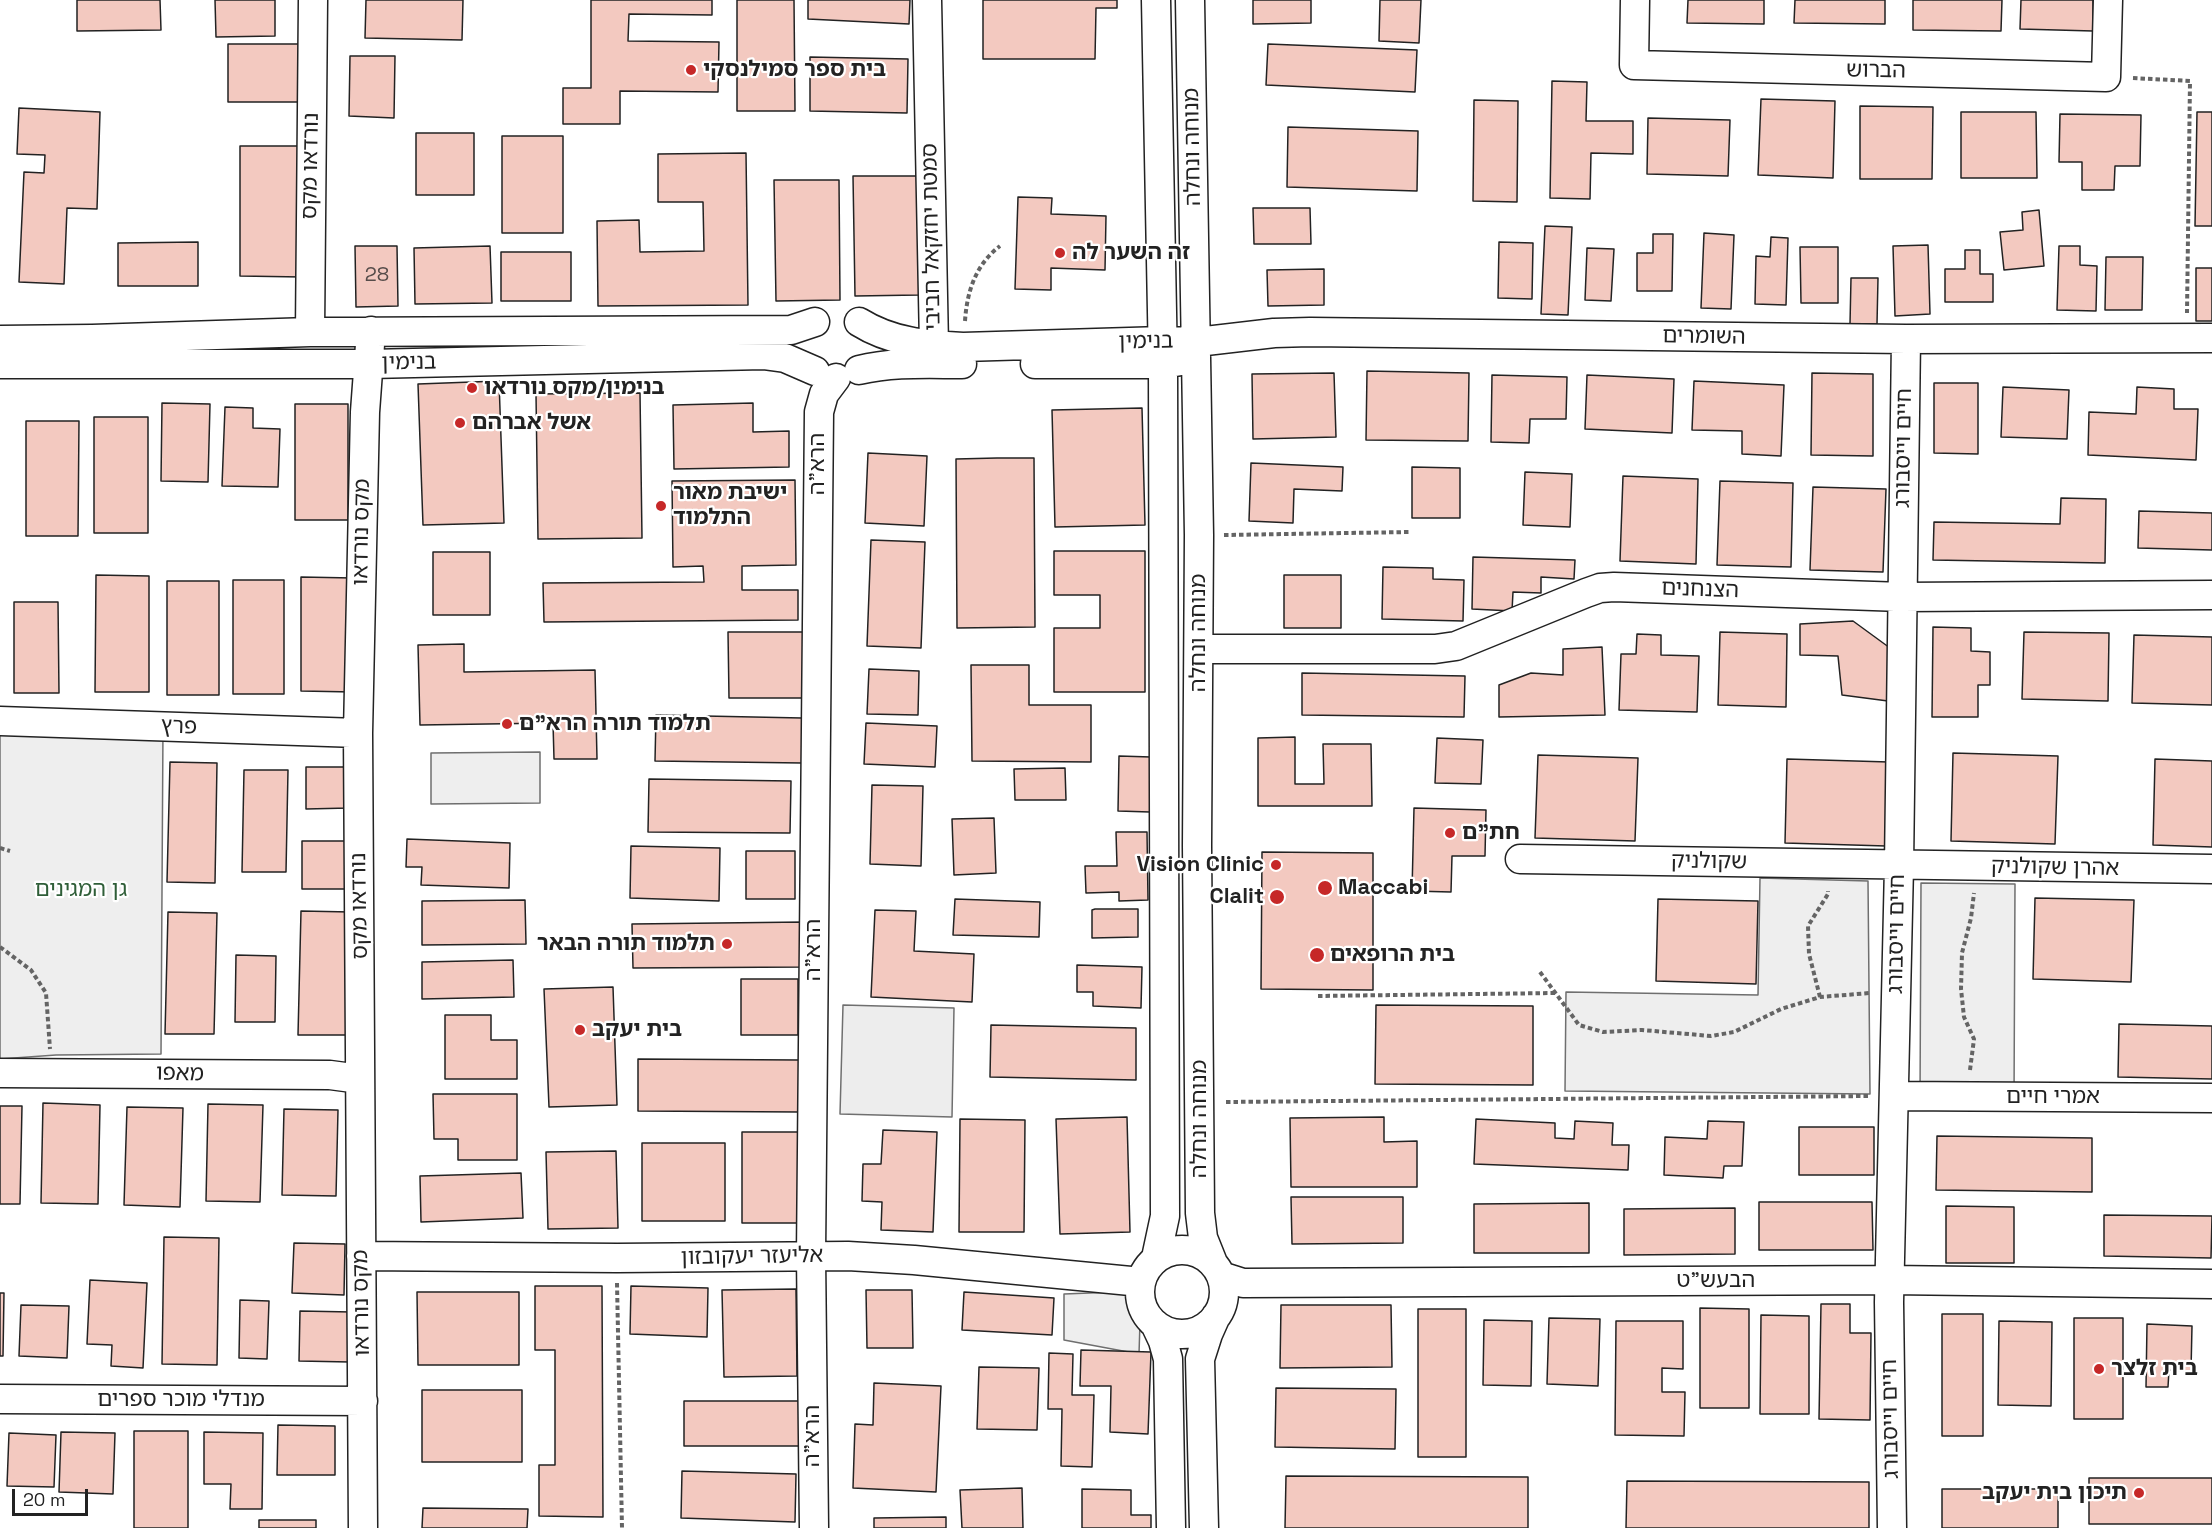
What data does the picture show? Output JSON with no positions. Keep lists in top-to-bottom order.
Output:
{
  "streets": {
    "street": [
      "הברוש",
      "מנוחה ונחלה",
      "נורדאו מקס",
      "סמטת יחזקאל חביבי",
      "השומרים",
      "בנימין",
      "חיים וייסבורג",
      "הרא\"ה",
      "מקס נורדאו",
      "הצנחנים",
      "פרץ",
      "שקולניק",
      "אהרן שקולניק",
      "מאפו",
      "אמרי חיים",
      "אליעזר יעקובזון",
      "הבעש\"ט",
      "מנדלי מוכר ספרים"
    ]
  },
  "crossings": [
    ["מנוחה ונחלה", "השומרים"],
    ["מנוחה ונחלה", "בנימין"],
    ["מנוחה ונחלה", "הצנחנים"],
    ["מנוחה ונחלה", "אליעזר יעקובזון"],
    ["מנוחה ונחלה", "הבעש\"ט"],
    ["נורדאו מקס", "בנימין"],
    ["נורדאו מקס", "מקס נורדאו"],
    ["נורדאו מקס", "פרץ"],
    ["נורדאו מקס", "מאפו"],
    ["סמטת יחזקאל חביבי", "בנימין"],
    ["השומרים", "בנימין"],
    ["השומרים", "חיים וייסבורג"],
    ["בנימין", "הרא\"ה"],
    ["בנימין", "מקס נורדאו"],
    ["חיים וייסבורג", "הצנחנים"],
    ["חיים וייסבורג", "שקולניק"],
    ["חיים וייסבורג", "אהרן שקולניק"],
    ["חיים וייסבורג", "אמרי חיים"],
    ["חיים וייסבורג", "הבעש\"ט"],
    ["הרא\"ה", "אליעזר יעקובזון"],
    ["מקס נורדאו", "פרץ"],
    ["מקס נורדאו", "מאפו"],
    ["מקס נורדאו", "אליעזר יעקובזון"],
    ["מקס נורדאו", "מנדלי מוכר ספרים"],
    ["שקולניק", "אהרן שקולניק"],
    ["אליעזר יעקובזון", "הבעש\"ט"]
  ],
  "parks": ["גן המגינים"],
  "places": [
    "בית ספר סמילנסקי",
    "זה השער לה",
    "בנימין/מקס נורדאו",
    "אשל אברהם",
    "ישיבת מאור התלמוד",
    "תלמוד תורה הרא\"ם",
    "חת\"ם",
    "Vision Clinic",
    "Maccabi",
    "Clalit",
    "תלמוד תורה הבאר",
    "בית הרופאים",
    "בית יעקב",
    "בית זלצר",
    "תיכון בית יעקב"
  ],
  "house_numbers": ["28"],
  "scale_bar": "20 m"
}
